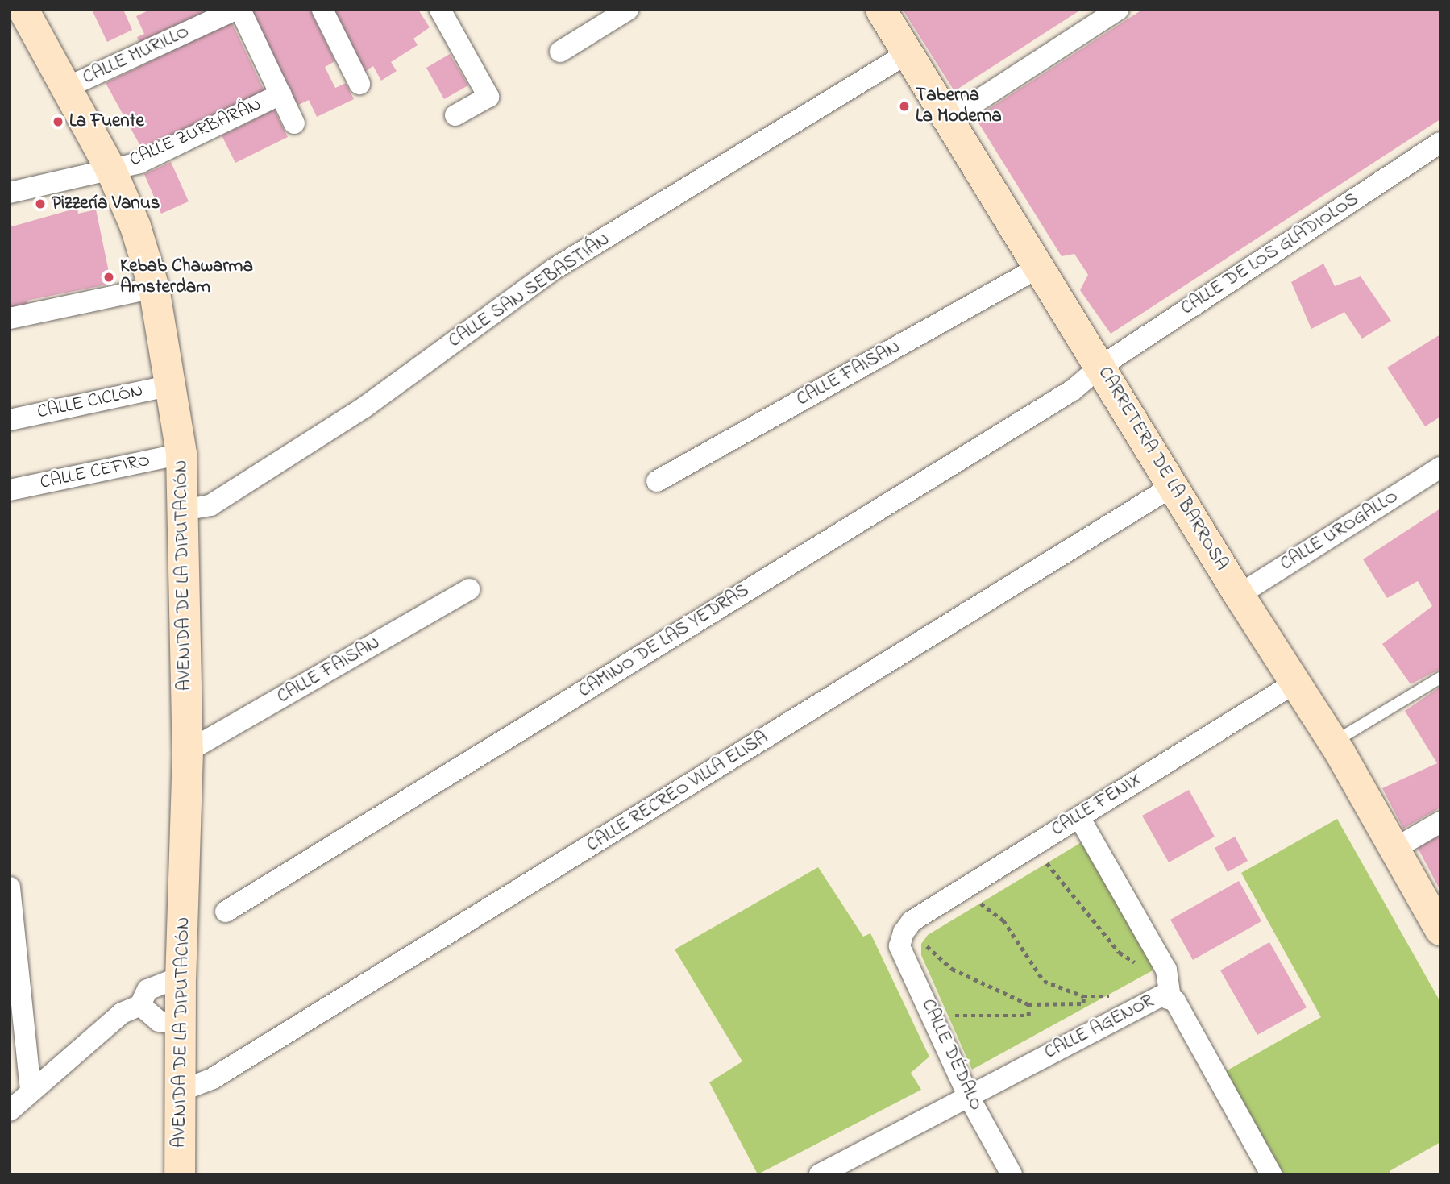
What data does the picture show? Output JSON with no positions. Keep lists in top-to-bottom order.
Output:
{
  "streets": {
    "street": [
      "CALLE MURILLO",
      "CALLE ZURBARÁN",
      "CALLE DE LOS GLADIOLOS",
      "CALLE SAN SEBASTIÁN",
      "CALLE FAISAN",
      "CALLE CICLÓN",
      "CARRETERA DE LA BARROSA",
      "CALLE CEFIRO",
      "CALLE UROGALLO",
      "AVENIDA DE LA DIPUTACIÓN",
      "CAMINO DE LAS YEDRAS",
      "CALLE RECREO VILLA ELISA",
      "CALLE FENIX",
      "CALLE AGENOR",
      "CALLE DÉDALO"
    ]
  },
  "crossings": [
    ["CALLE MURILLO", "AVENIDA DE LA DIPUTACIÓN"],
    ["CALLE ZURBARÁN", "AVENIDA DE LA DIPUTACIÓN"],
    ["CALLE DE LOS GLADIOLOS", "CARRETERA DE LA BARROSA"],
    ["CALLE DE LOS GLADIOLOS", "CAMINO DE LAS YEDRAS"],
    ["CALLE SAN SEBASTIÁN", "CARRETERA DE LA BARROSA"],
    ["CALLE SAN SEBASTIÁN", "AVENIDA DE LA DIPUTACIÓN"],
    ["CALLE FAISAN", "CARRETERA DE LA BARROSA"],
    ["CALLE FAISAN", "AVENIDA DE LA DIPUTACIÓN"],
    ["CALLE CICLÓN", "AVENIDA DE LA DIPUTACIÓN"],
    ["CARRETERA DE LA BARROSA", "CALLE UROGALLO"],
    ["CARRETERA DE LA BARROSA", "CAMINO DE LAS YEDRAS"],
    ["CARRETERA DE LA BARROSA", "CALLE RECREO VILLA ELISA"],
    ["CARRETERA DE LA BARROSA", "CALLE FENIX"],
    ["CALLE CEFIRO", "AVENIDA DE LA DIPUTACIÓN"],
    ["AVENIDA DE LA DIPUTACIÓN", "CALLE RECREO VILLA ELISA"],
    ["CALLE FENIX", "CALLE DÉDALO"],
    ["CALLE AGENOR", "CALLE DÉDALO"]
  ],
  "places": [
    "Taberna La Moderna",
    "La Fuente",
    "Pizzería Vanus",
    "Kebab Chawarma Amsterdam"
  ]
}
